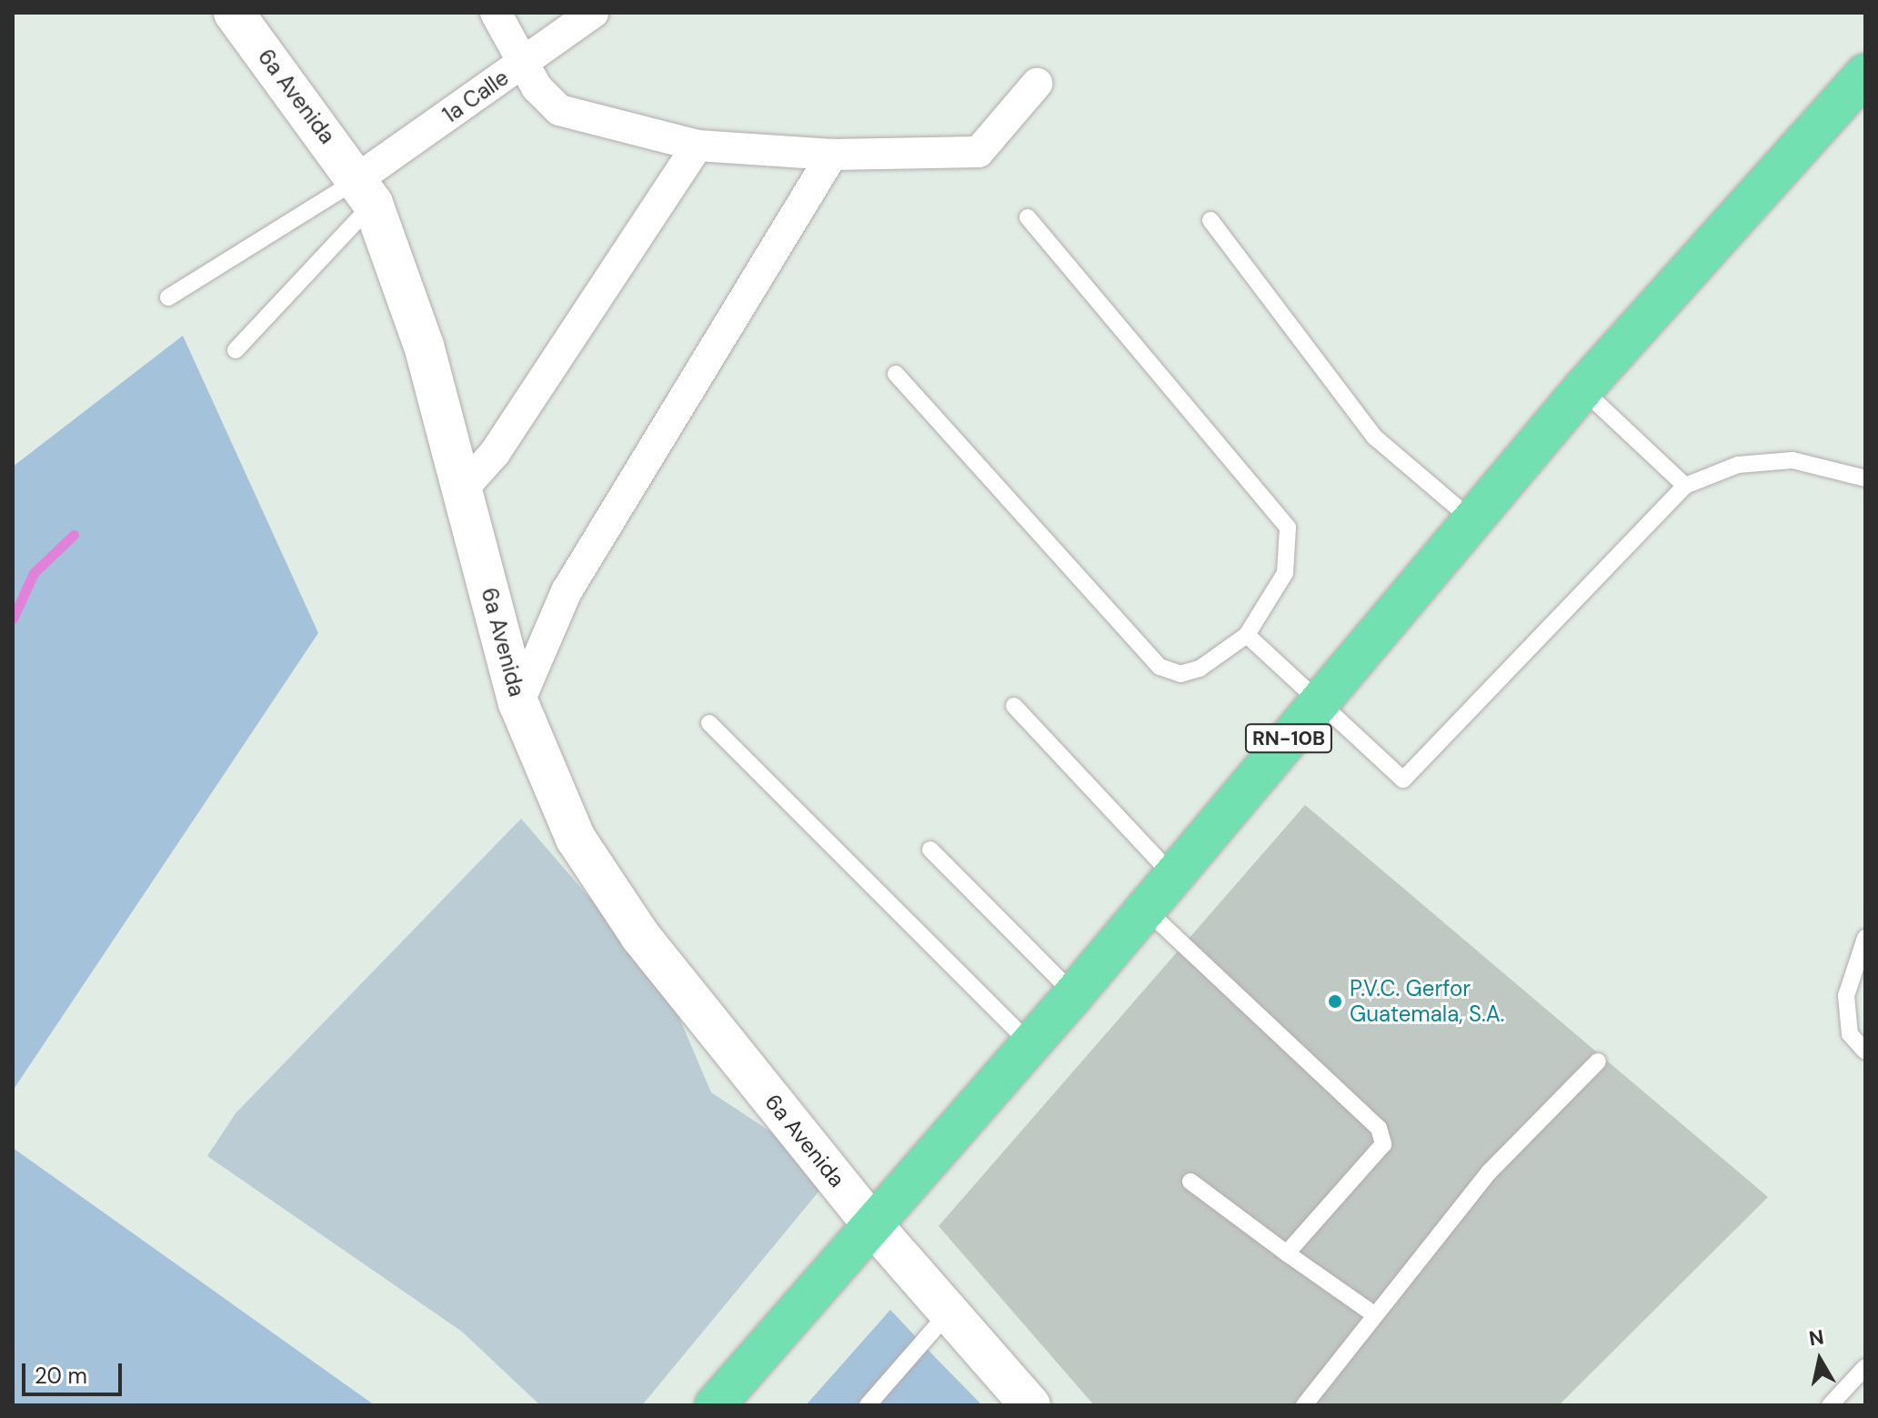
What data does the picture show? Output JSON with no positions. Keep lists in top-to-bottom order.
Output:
{
  "streets": {
    "main road": ["RN-10B"],
    "street": ["6a Avenida", "1a Calle"]
  },
  "crossings": [
    ["6a Avenida", "1a Calle"],
    ["6a Avenida", "RN-10B"]
  ],
  "places": ["P.V.C. Gerfor Guatemala, S.A."],
  "scale_bar": "20 m",
  "north": "top"
}
